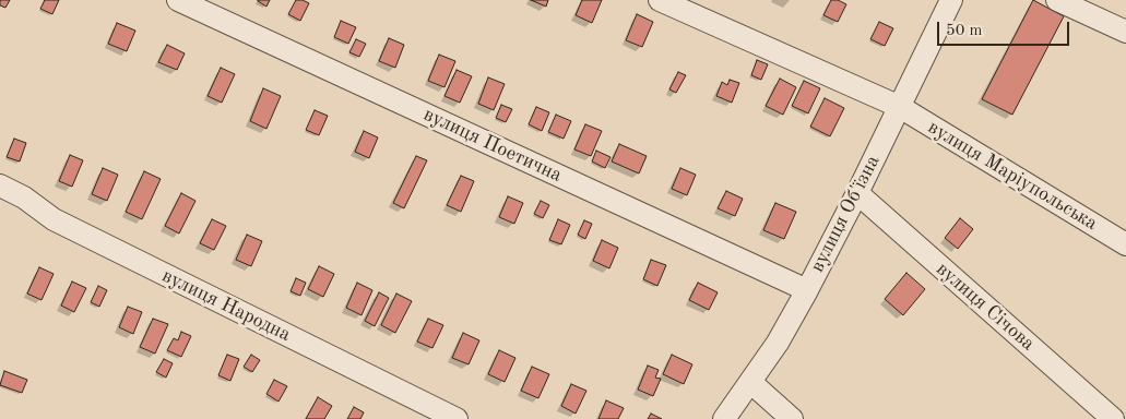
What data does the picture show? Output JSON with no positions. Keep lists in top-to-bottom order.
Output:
{
  "streets": {
    "street": [
      "вулиця Поетична",
      "вулиця Маріупольська",
      "вулиця Об'їзна",
      "вулиця Народна",
      "вулиця Січова"
    ]
  },
  "crossings": [
    ["вулиця Поетична", "вулиця Об'їзна"],
    ["вулиця Маріупольська", "вулиця Об'їзна"],
    ["вулиця Об'їзна", "вулиця Січова"]
  ],
  "scale_bar": "50 m"
}
